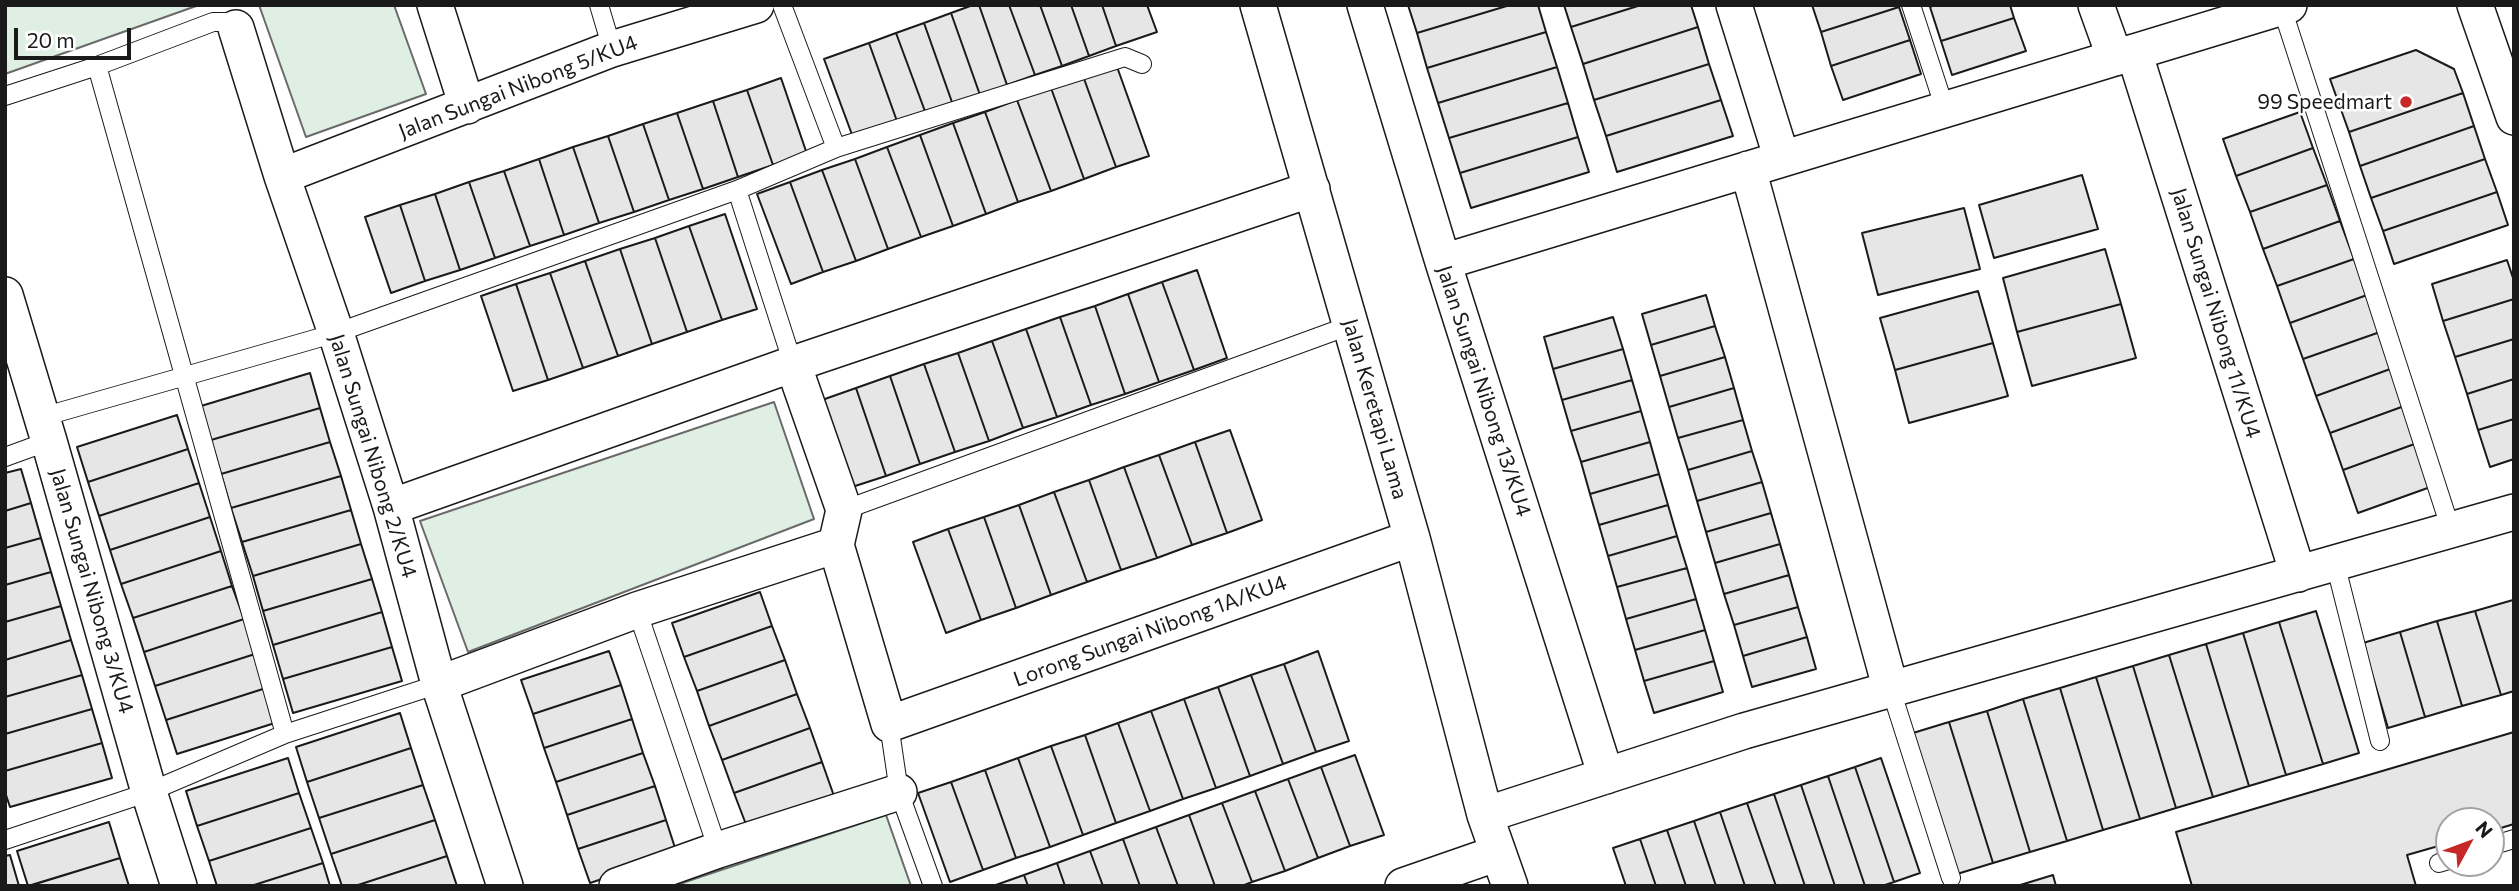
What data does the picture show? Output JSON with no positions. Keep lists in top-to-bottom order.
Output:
{
  "streets": {
    "street": [
      "Jalan Sungai Nibong 5/KU4",
      "Jalan Sungai Nibong 11/KU4",
      "Jalan Sungai Nibong 13/KU4",
      "Jalan Keretapi Lama",
      "Jalan Sungai Nibong 2/KU4",
      "Jalan Sungai Nibong 3/KU4",
      "Lorong Sungai Nibong 1A/KU4"
    ]
  },
  "crossings": [
    ["Jalan Sungai Nibong 5/KU4", "Jalan Sungai Nibong 2/KU4"],
    ["Jalan Keretapi Lama", "Lorong Sungai Nibong 1A/KU4"]
  ],
  "places": ["99 Speedmart"],
  "scale_bar": "20 m",
  "north": "top right"
}
